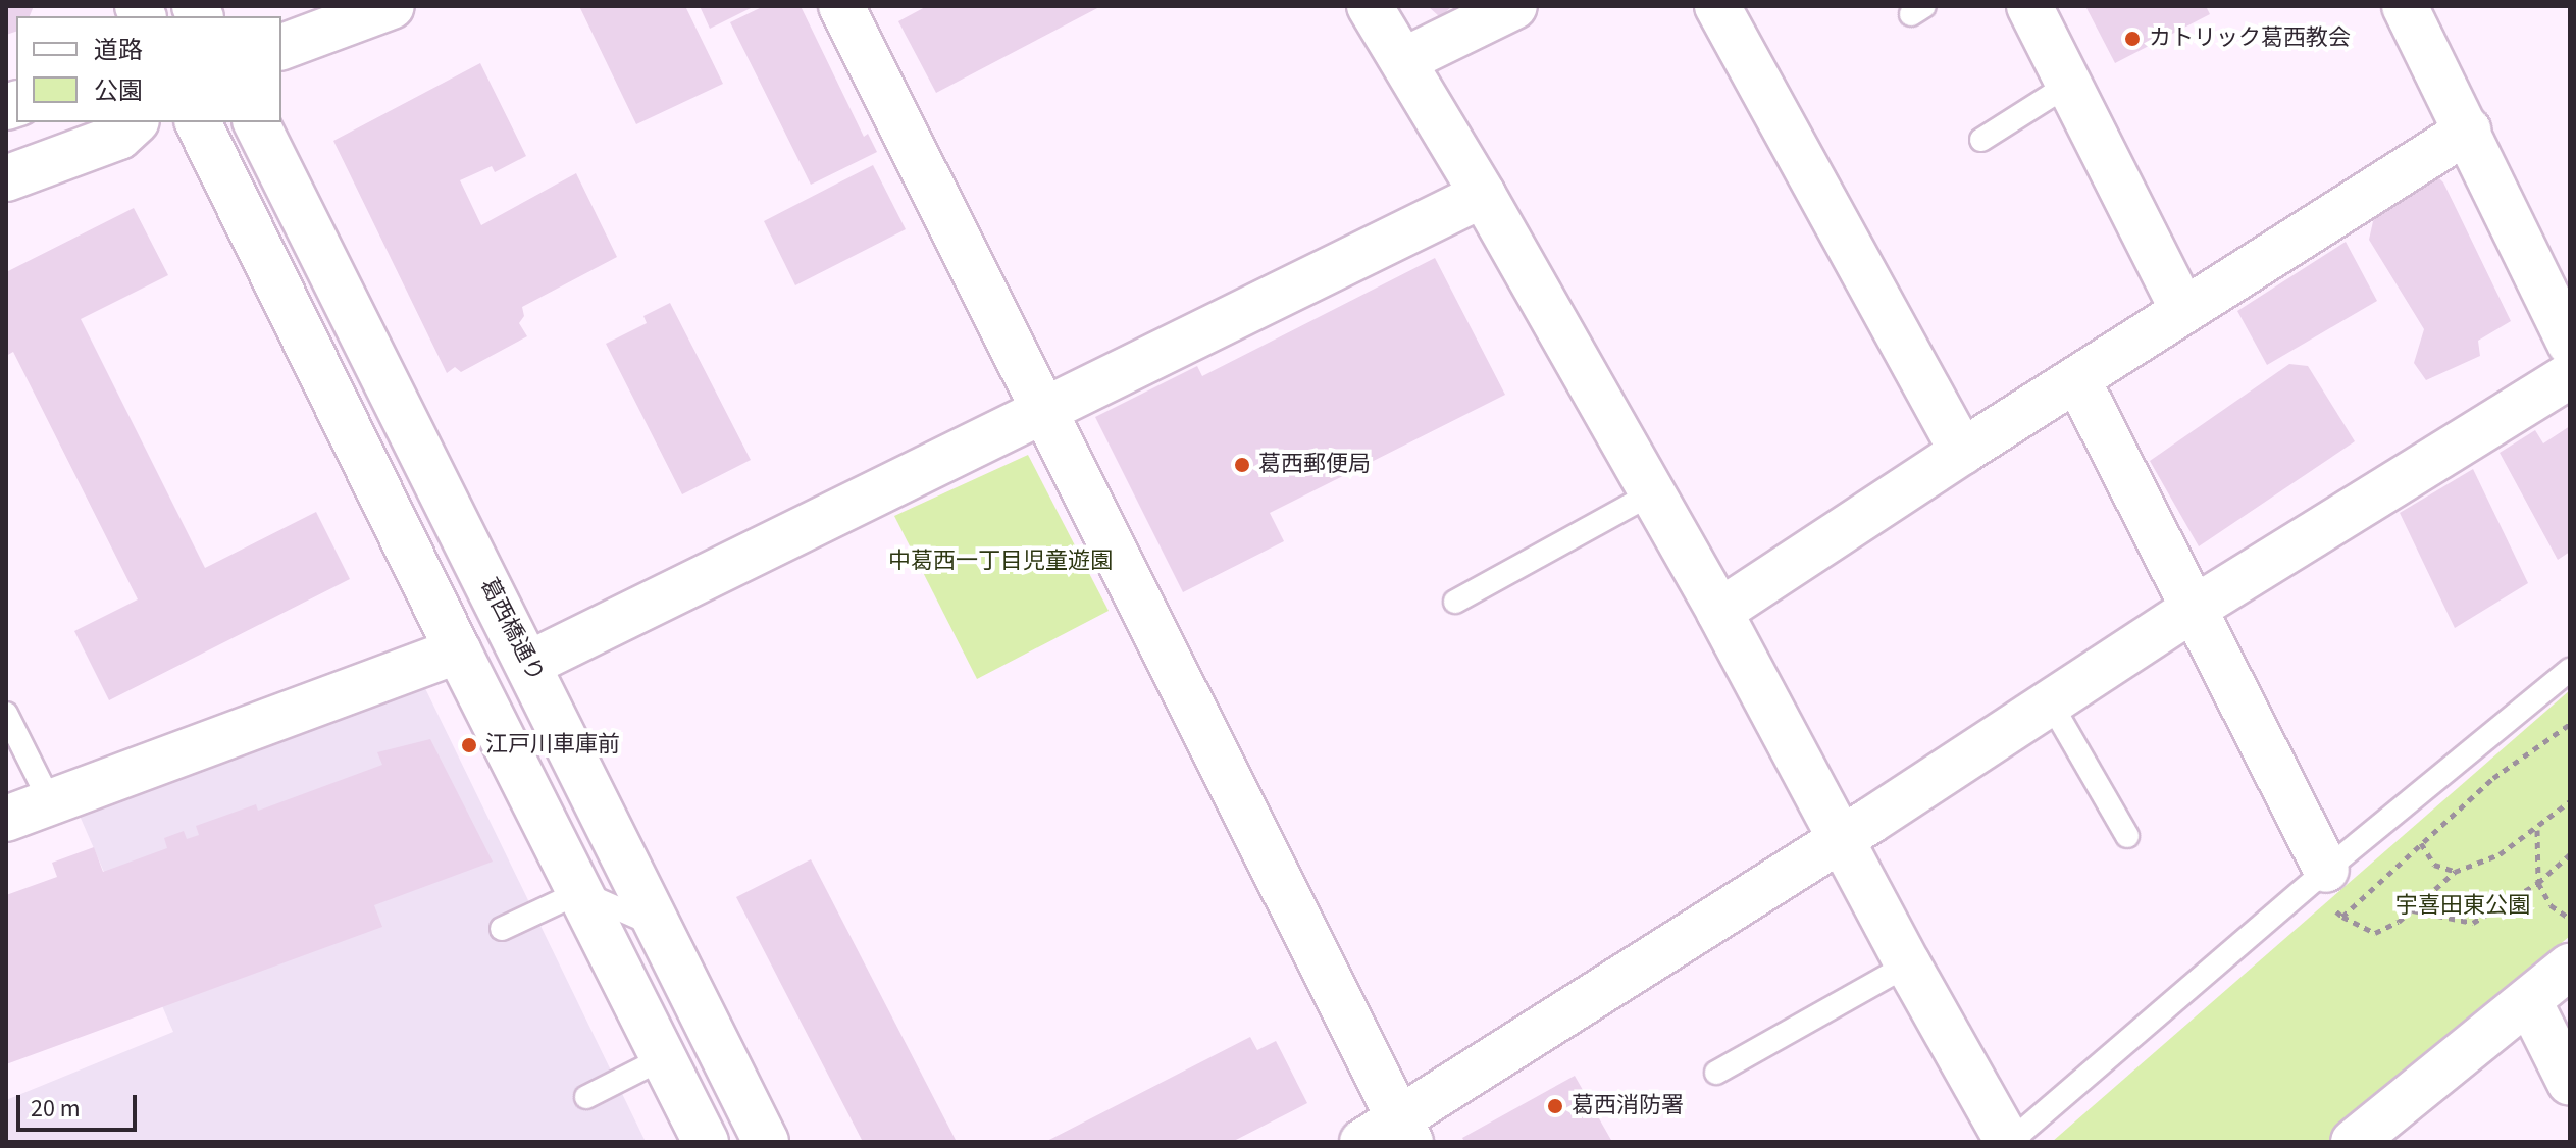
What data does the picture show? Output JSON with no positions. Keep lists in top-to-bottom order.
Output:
{
  "streets": {
    "street": ["葛西橋通り"]
  },
  "parks": ["中葛西一丁目児童遊園", "宇喜田東公園"],
  "places": [
    "カトリック葛西教会",
    "葛西郵便局",
    "江戸川車庫前",
    "葛西消防署"
  ],
  "legend": ["道路", "公園"],
  "scale_bar": "20 m"
}
